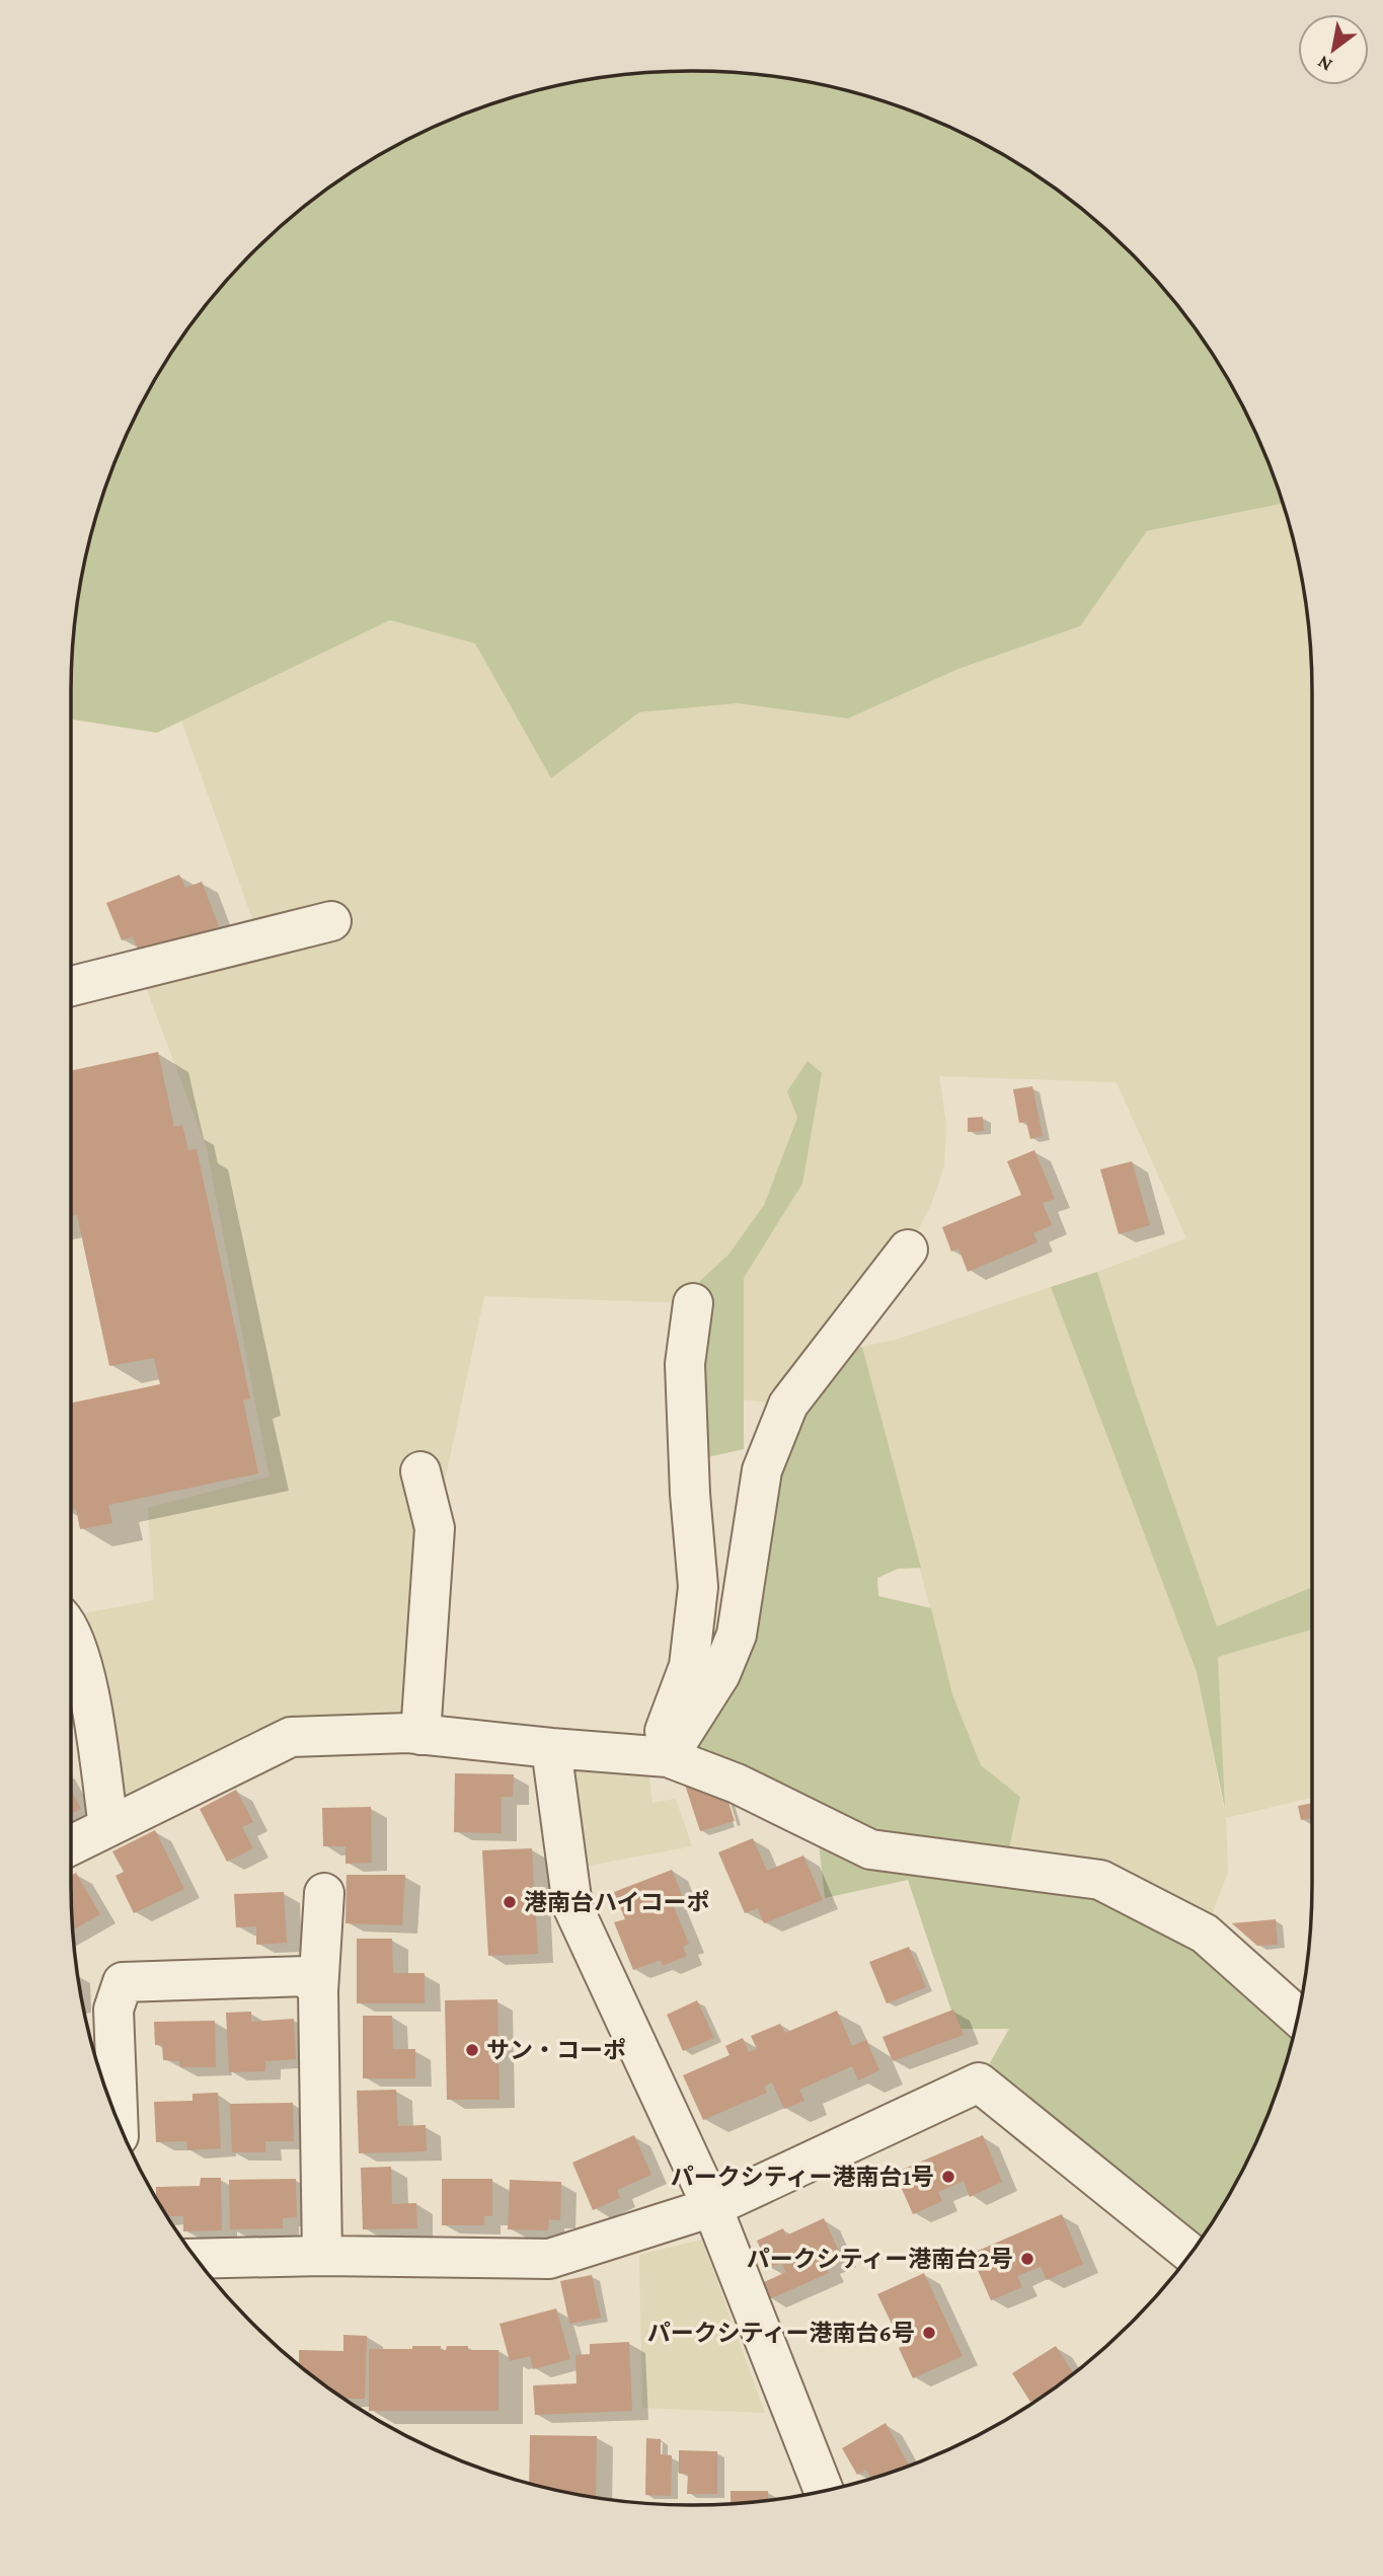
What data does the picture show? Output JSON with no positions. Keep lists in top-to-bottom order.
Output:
{
  "places": [
    "港南台ハイコーポ",
    "サン・コーポ",
    "パークシティー港南台1号",
    "パークシティー港南台2号",
    "パークシティー港南台6号"
  ],
  "north": "bottom left"
}
